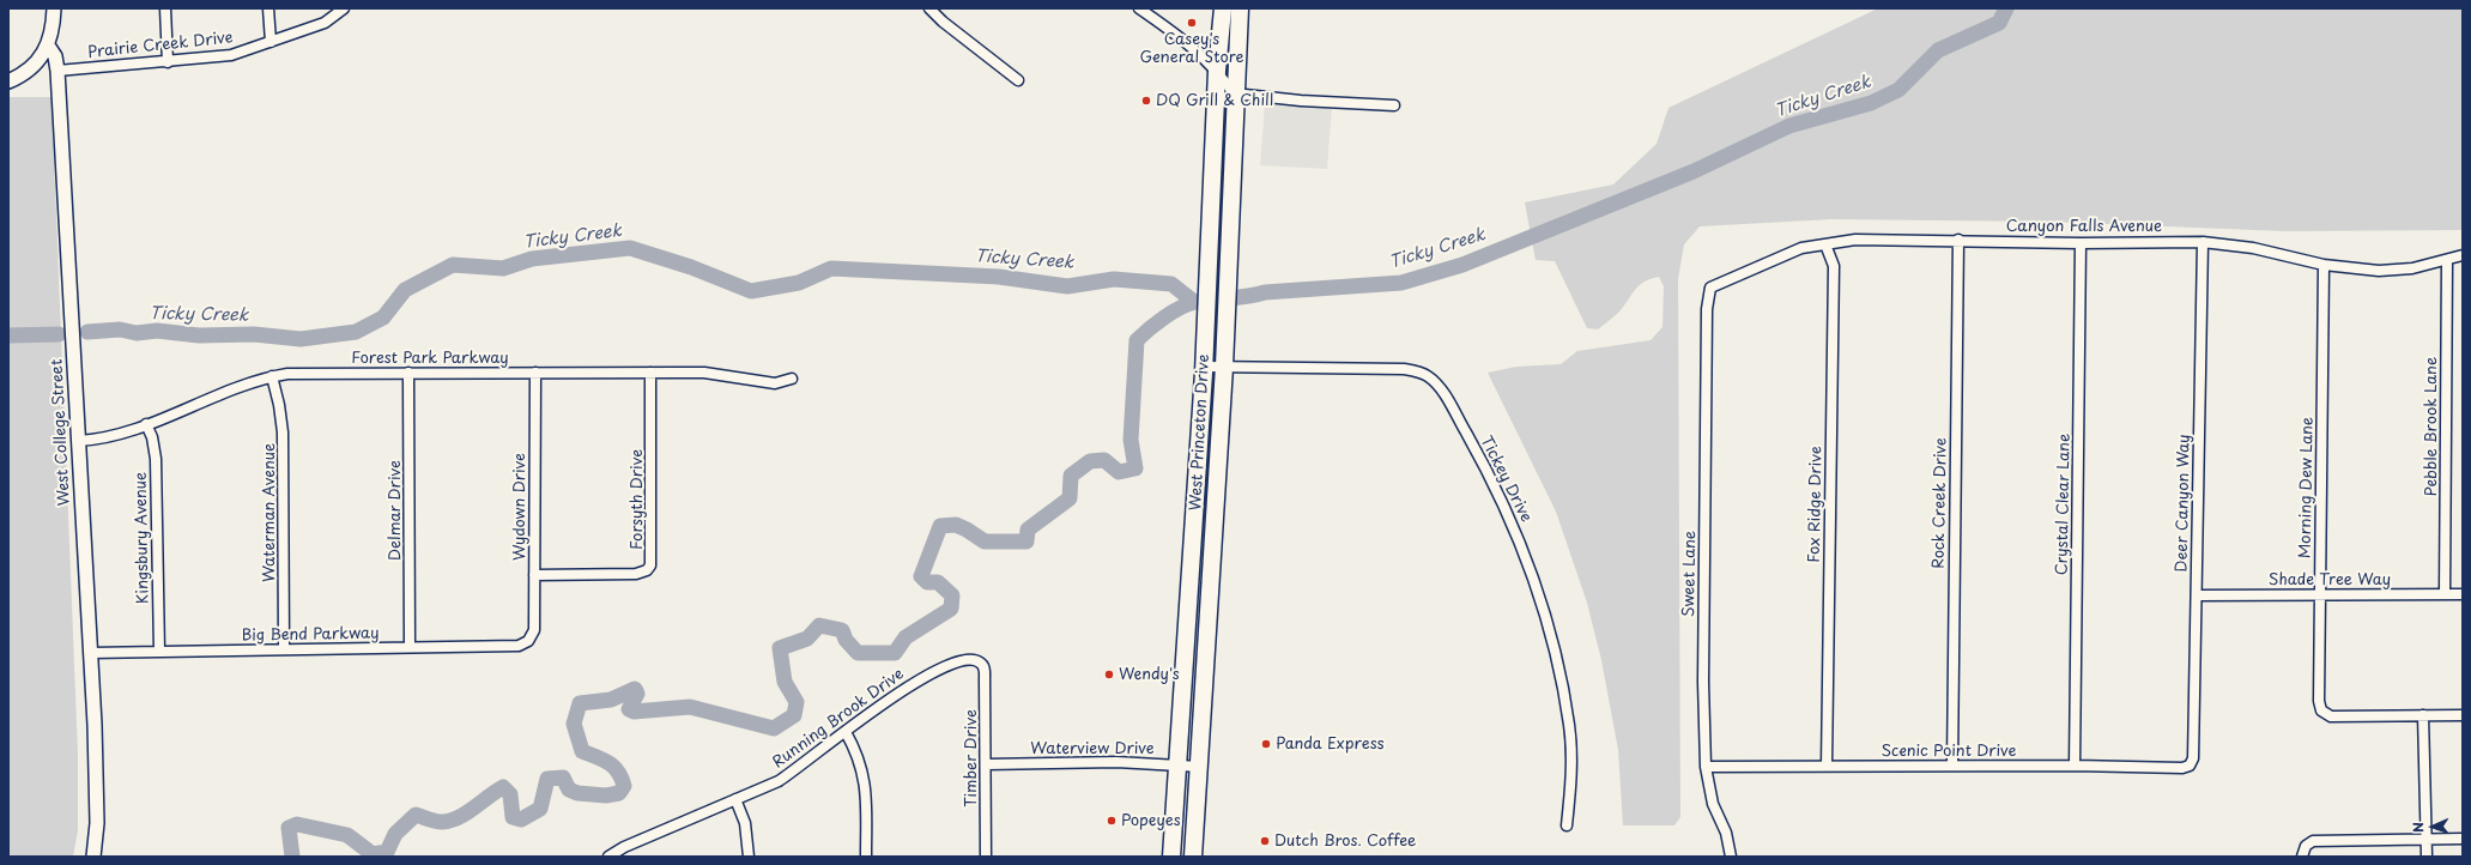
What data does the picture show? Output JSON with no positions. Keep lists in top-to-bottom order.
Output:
{
  "streets": {
    "highway": ["West Princeton Drive"],
    "street": [
      "Prairie Creek Drive",
      "Canyon Falls Avenue",
      "Forest Park Parkway",
      "Pebble Brook Lane",
      "West College Street",
      "Tickey Drive",
      "Morning Dew Lane",
      "Forsyth Drive",
      "Rock Creek Drive",
      "Deer Canyon Way",
      "Fox Ridge Drive",
      "Crystal Clear Lane",
      "Wydown Drive",
      "Delmar Drive",
      "Waterman Avenue",
      "Kingsbury Avenue",
      "Sweet Lane",
      "Shade Tree Way",
      "Big Bend Parkway",
      "Running Brook Drive",
      "Waterview Drive",
      "Scenic Point Drive",
      "Timber Drive"
    ]
  },
  "crossings": [
    ["Prairie Creek Drive", "West College Street"],
    ["Canyon Falls Avenue", "Pebble Brook Lane"],
    ["Canyon Falls Avenue", "Morning Dew Lane"],
    ["Canyon Falls Avenue", "Rock Creek Drive"],
    ["Canyon Falls Avenue", "Deer Canyon Way"],
    ["Canyon Falls Avenue", "Fox Ridge Drive"],
    ["Canyon Falls Avenue", "Crystal Clear Lane"],
    ["Canyon Falls Avenue", "Sweet Lane"],
    ["Forest Park Parkway", "West College Street"],
    ["Forest Park Parkway", "Forsyth Drive"],
    ["Forest Park Parkway", "Wydown Drive"],
    ["Forest Park Parkway", "Delmar Drive"],
    ["Forest Park Parkway", "Waterman Avenue"],
    ["Forest Park Parkway", "Kingsbury Avenue"],
    ["Pebble Brook Lane", "Shade Tree Way"],
    ["West College Street", "Big Bend Parkway"],
    ["West Princeton Drive", "Tickey Drive"],
    ["West Princeton Drive", "Waterview Drive"],
    ["Morning Dew Lane", "Shade Tree Way"],
    ["Forsyth Drive", "Wydown Drive"],
    ["Rock Creek Drive", "Scenic Point Drive"],
    ["Deer Canyon Way", "Shade Tree Way"],
    ["Deer Canyon Way", "Scenic Point Drive"],
    ["Fox Ridge Drive", "Scenic Point Drive"],
    ["Crystal Clear Lane", "Scenic Point Drive"],
    ["Wydown Drive", "Big Bend Parkway"],
    ["Delmar Drive", "Big Bend Parkway"],
    ["Waterman Avenue", "Big Bend Parkway"],
    ["Kingsbury Avenue", "Big Bend Parkway"],
    ["Sweet Lane", "Scenic Point Drive"],
    ["Running Brook Drive", "Timber Drive"],
    ["Waterview Drive", "Timber Drive"]
  ],
  "water": ["Ticky Creek"],
  "places": [
    "Casey's General Store",
    "DQ Grill & Chill",
    "Wendy's",
    "Panda Express",
    "Popeyes",
    "Dutch Bros. Coffee"
  ],
  "north": "left"
}
